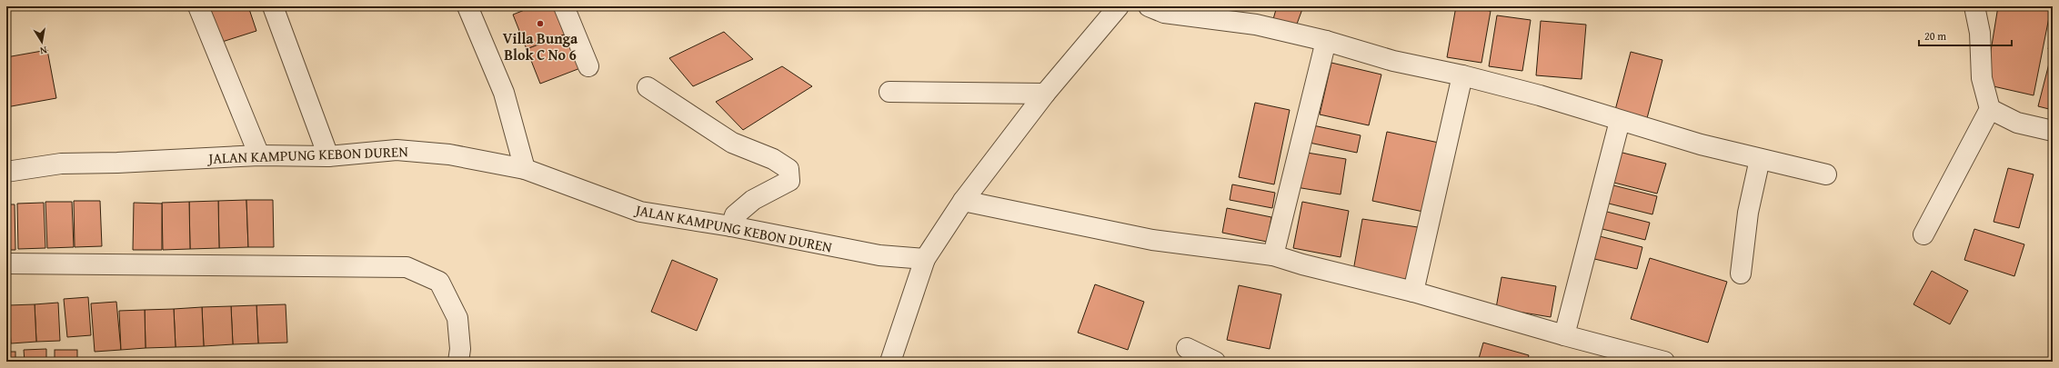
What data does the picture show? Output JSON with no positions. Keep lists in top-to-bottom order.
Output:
{
  "streets": {
    "street": ["JALAN KAMPUNG KEBON DUREN"]
  },
  "places": ["Villa Bunga Blok C No 6"],
  "scale_bar": "20 m",
  "north": "bottom"
}
